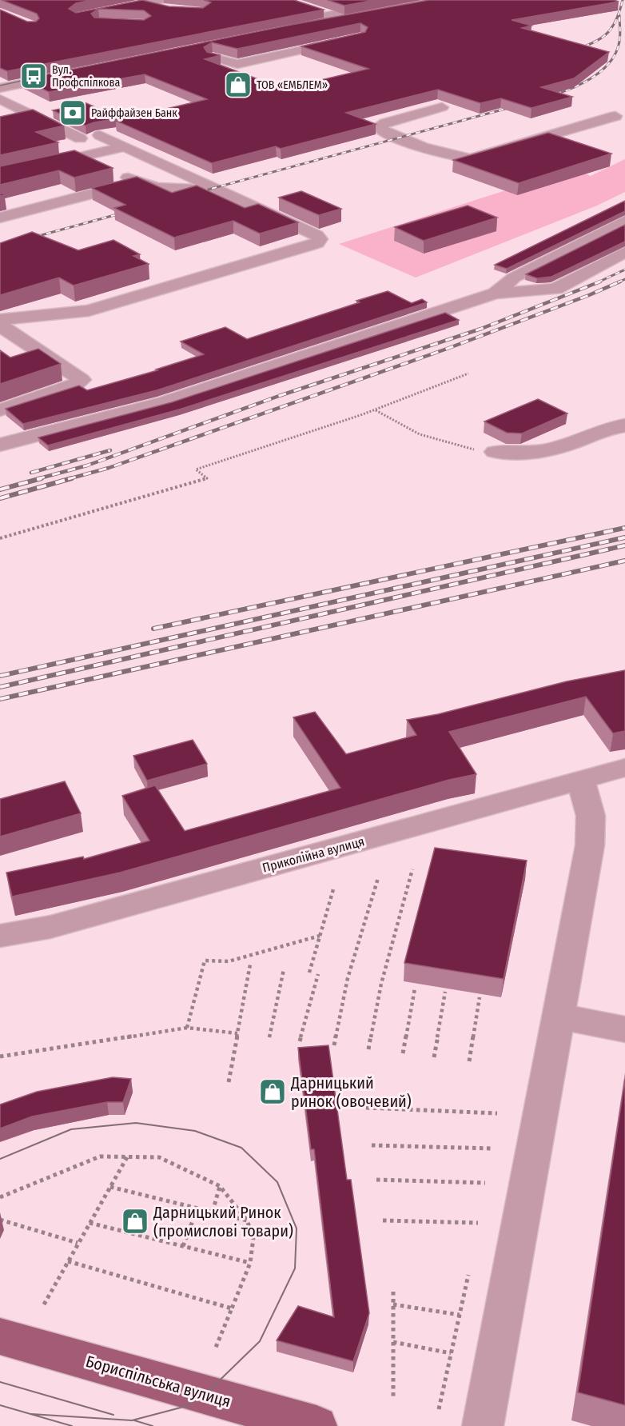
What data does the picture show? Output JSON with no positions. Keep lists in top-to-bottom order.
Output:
{
  "streets": {
    "main road": ["Бориспільська вулиця"],
    "street": ["Приколійна вулиця"]
  },
  "places": {
    "bus stop": ["Вул. Профспілкова"],
    "shop": ["ТОВ «ЕМБЛЕМ»", "Дарницький ринок (овочевий)", "Дарницький Ринок (промислові товари)"],
    "bank": ["Райффайзен Банк"]
  }
}
